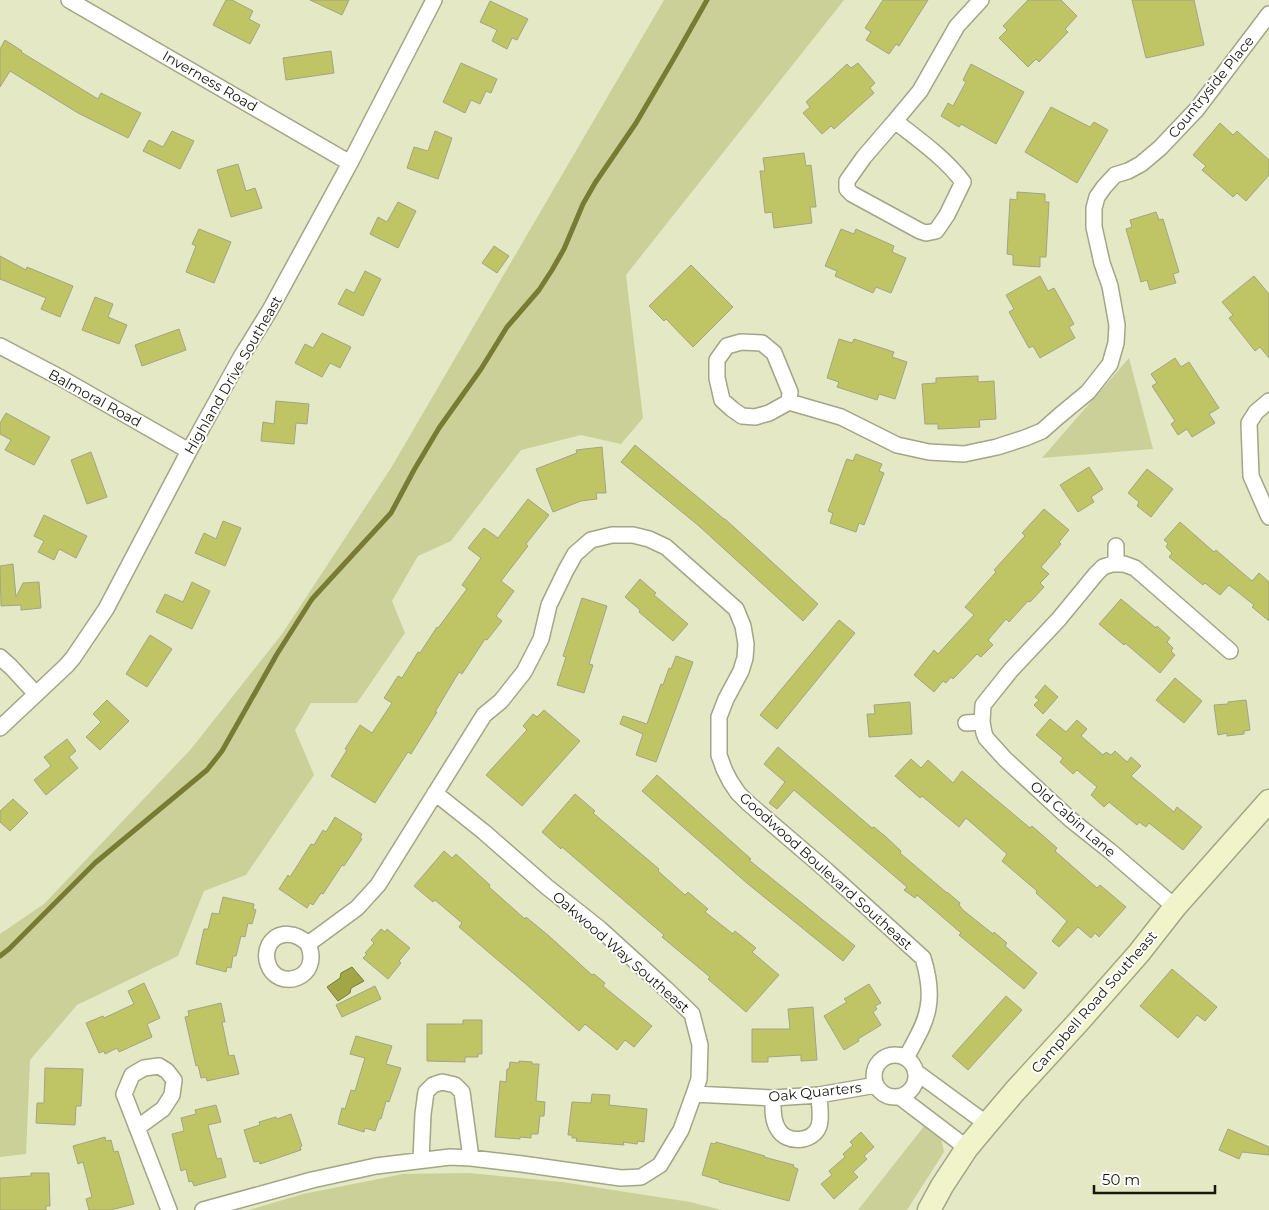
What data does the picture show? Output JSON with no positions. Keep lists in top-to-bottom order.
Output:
{
  "streets": {
    "street": [
      "Inverness Road",
      "Countryside Place",
      "Highland Drive Southeast",
      "Balmoral Road",
      "Old Cabin Lane",
      "Goodwood Boulevard Southeast",
      "Oakwood Way Southeast",
      "Campbell Road Southeast",
      "Oak Quarters"
    ]
  },
  "crossings": [
    ["Inverness Road", "Highland Drive Southeast"],
    ["Highland Drive Southeast", "Balmoral Road"],
    ["Old Cabin Lane", "Campbell Road Southeast"],
    ["Goodwood Boulevard Southeast", "Oakwood Way Southeast"],
    ["Goodwood Boulevard Southeast", "Oak Quarters"],
    ["Oakwood Way Southeast", "Oak Quarters"],
    ["Campbell Road Southeast", "Oak Quarters"]
  ],
  "scale_bar": "50 m"
}
